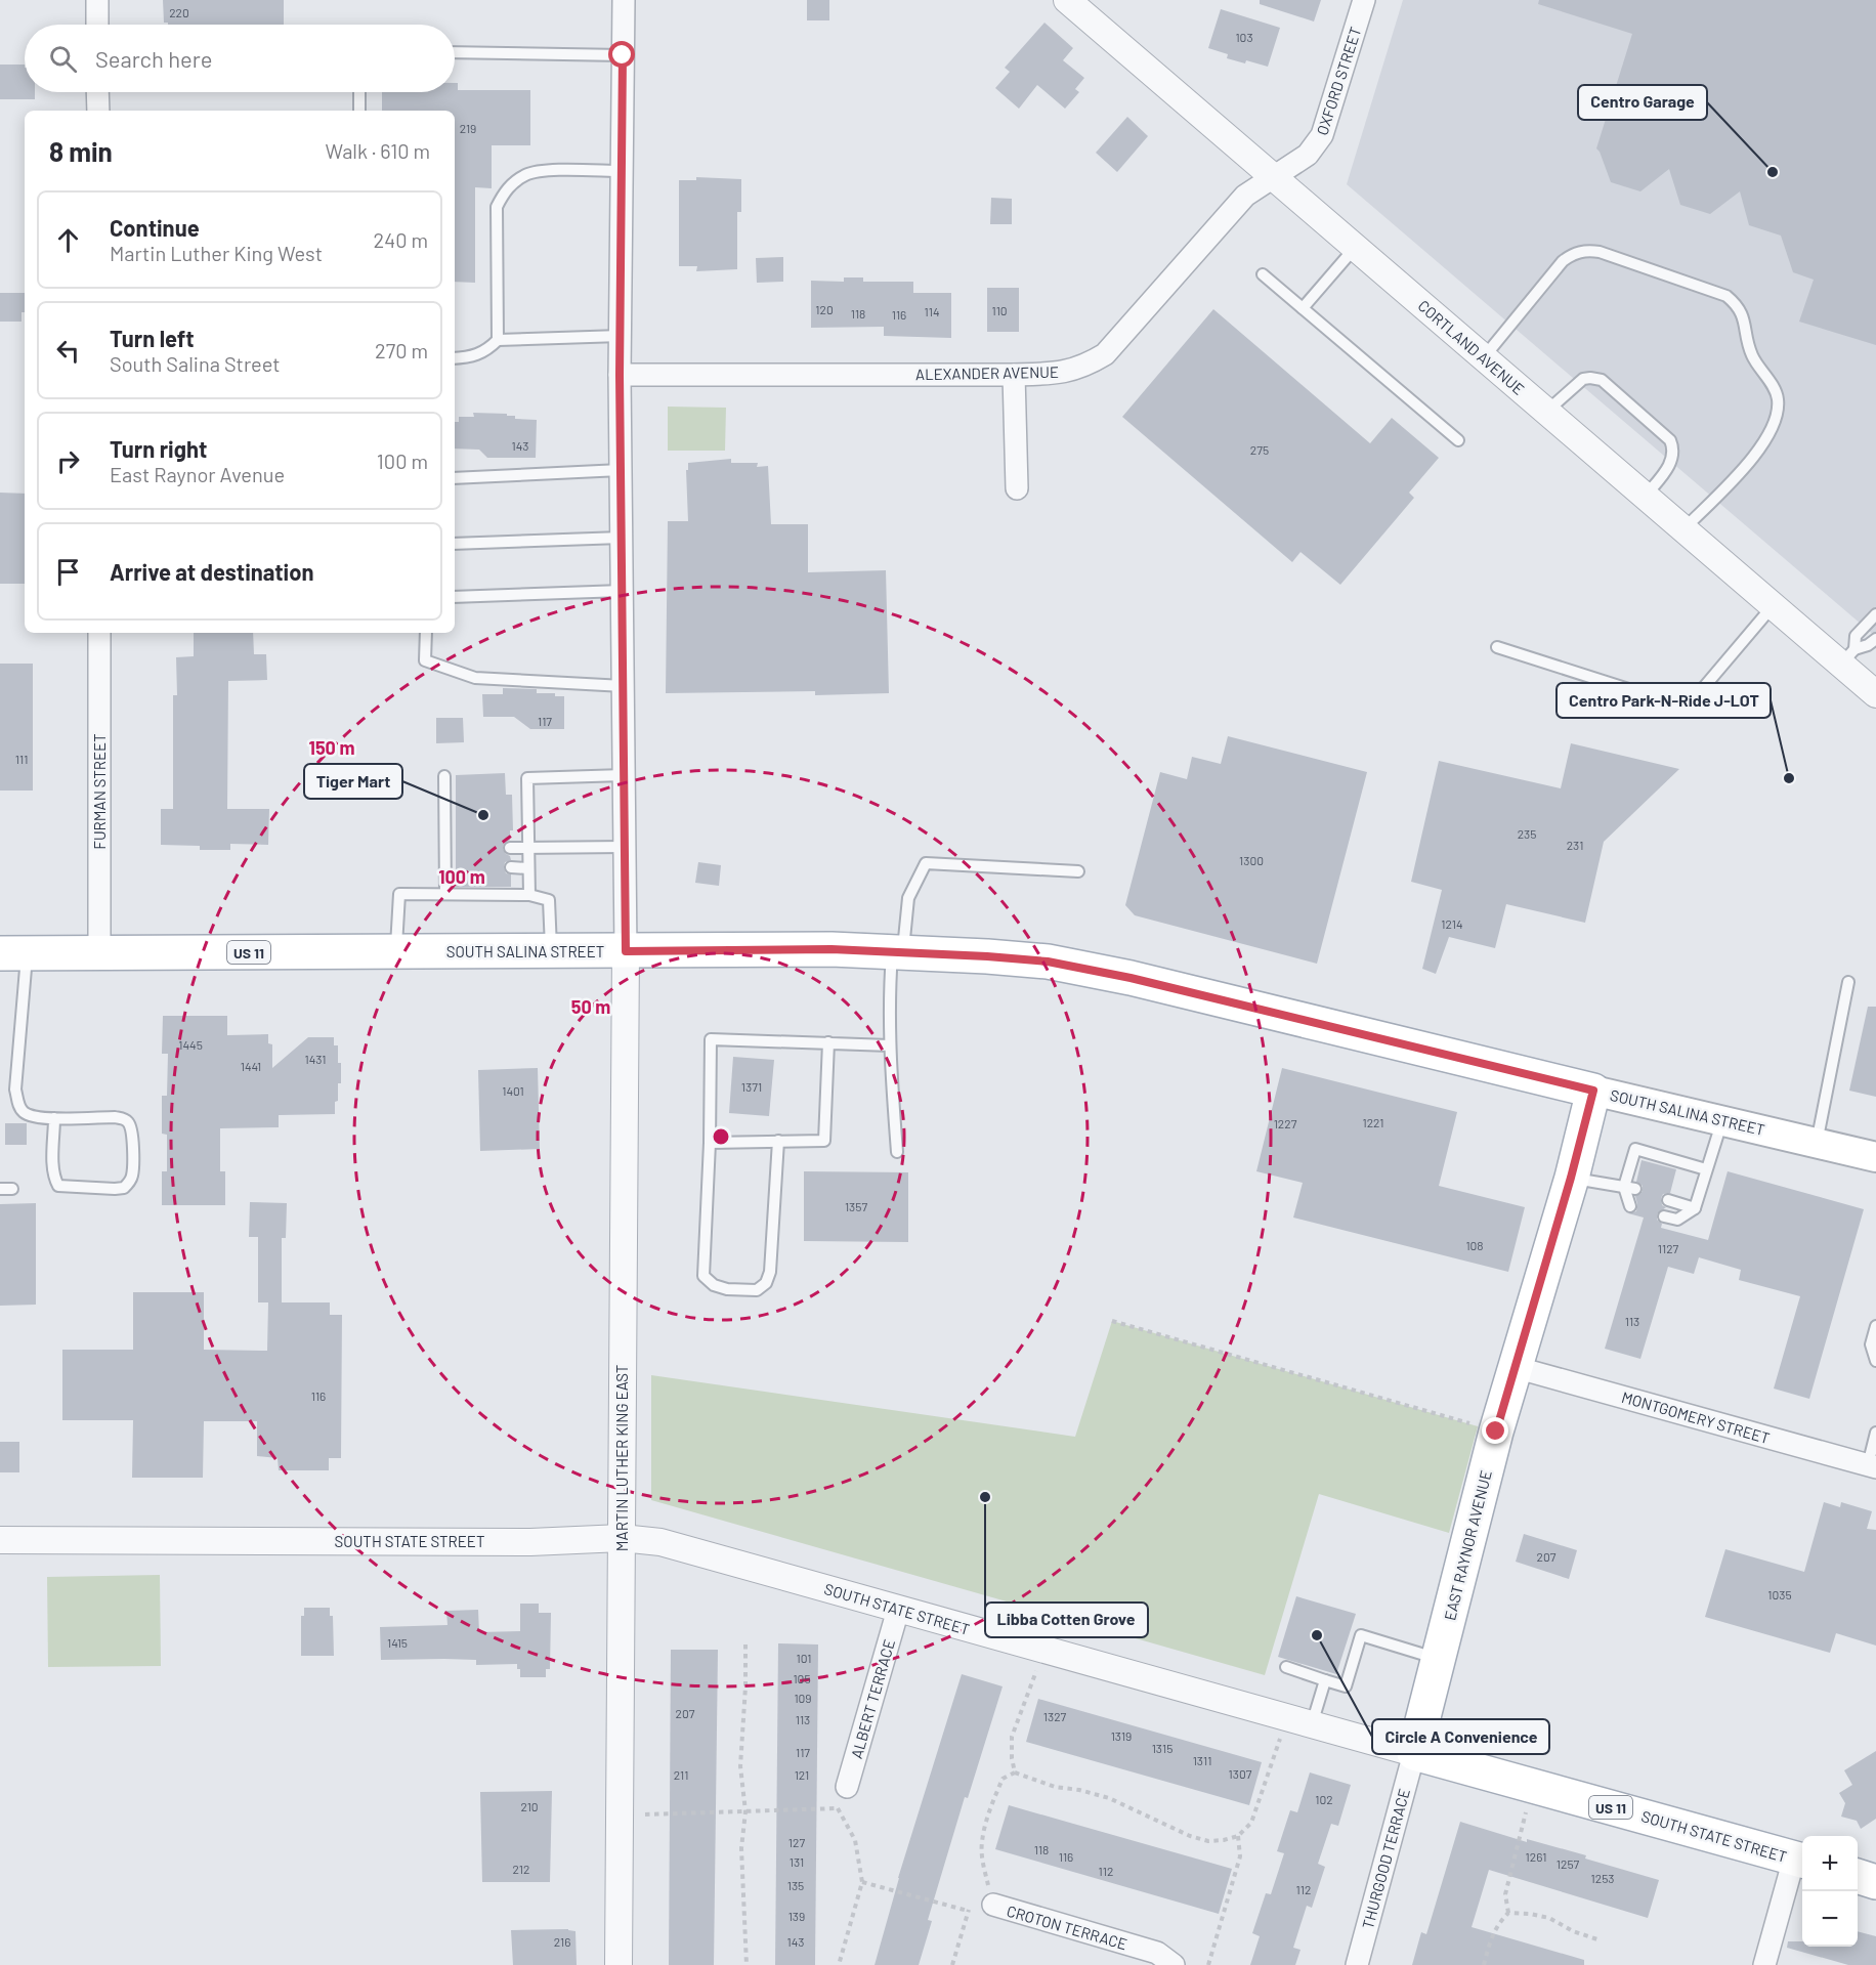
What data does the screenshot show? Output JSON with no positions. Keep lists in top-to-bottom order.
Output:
{
  "streets": {
    "main road": [
      "SOUTH SALINA STREET",
      "US 11",
      "SOUTH STATE STREET",
      "EAST RAYNOR AVENUE"
    ],
    "street": [
      "OXFORD STREET",
      "CORTLAND AVENUE",
      "ALEXANDER AVENUE",
      "FURMAN STREET",
      "MONTGOMERY STREET",
      "MARTIN LUTHER KING EAST",
      "ALBERT TERRACE",
      "THURGOOD TERRACE",
      "CROTON TERRACE"
    ]
  },
  "crossings": [
    ["OXFORD STREET", "CORTLAND AVENUE"],
    ["OXFORD STREET", "ALEXANDER AVENUE"],
    ["CORTLAND AVENUE", "ALEXANDER AVENUE"],
    ["FURMAN STREET", "SOUTH SALINA STREET"],
    ["SOUTH SALINA STREET", "MARTIN LUTHER KING EAST"],
    ["SOUTH SALINA STREET", "EAST RAYNOR AVENUE"],
    ["MONTGOMERY STREET", "EAST RAYNOR AVENUE"],
    ["MARTIN LUTHER KING EAST", "SOUTH STATE STREET"],
    ["SOUTH STATE STREET", "EAST RAYNOR AVENUE"],
    ["SOUTH STATE STREET", "ALBERT TERRACE"],
    ["SOUTH STATE STREET", "THURGOOD TERRACE"],
    ["EAST RAYNOR AVENUE", "THURGOOD TERRACE"]
  ],
  "places": [
    "Centro Garage",
    "Centro Park-N-Ride J-LOT",
    "Tiger Mart",
    "Libba Cotten Grove",
    "Circle A Convenience"
  ],
  "house_numbers": [
    "220",
    "103",
    "219",
    "120",
    "110",
    "114",
    "118",
    "116",
    "143",
    "275",
    "117",
    "111",
    "235",
    "231",
    "1300",
    "1214",
    "1445",
    "1431",
    "1441",
    "1371",
    "1401",
    "1221",
    "1227",
    "1357",
    "108",
    "1127",
    "113",
    "116",
    "207",
    "1035",
    "1415",
    "101",
    "105",
    "109",
    "207",
    "1327",
    "113",
    "1319",
    "1315",
    "117",
    "1311",
    "1307",
    "211",
    "121",
    "102",
    "210",
    "127",
    "118",
    "116",
    "1261",
    "131",
    "1257",
    "212",
    "112",
    "1253",
    "135",
    "112",
    "139",
    "216",
    "143"
  ],
  "page": {
    "search": "Search here",
    "heading": ["8 min", "Walk · 610 m"],
    "list": [
      ["Continue", "Martin Luther King West", "240 m"],
      ["Turn left", "South Salina Street", "270 m"],
      ["Turn right", "East Raynor Avenue", "100 m"],
      "Arrive at destination"
    ],
    "map_buttons": ["+", "−"]
  },
  "rings": ["150 m", "100 m", "50 m"]
}
